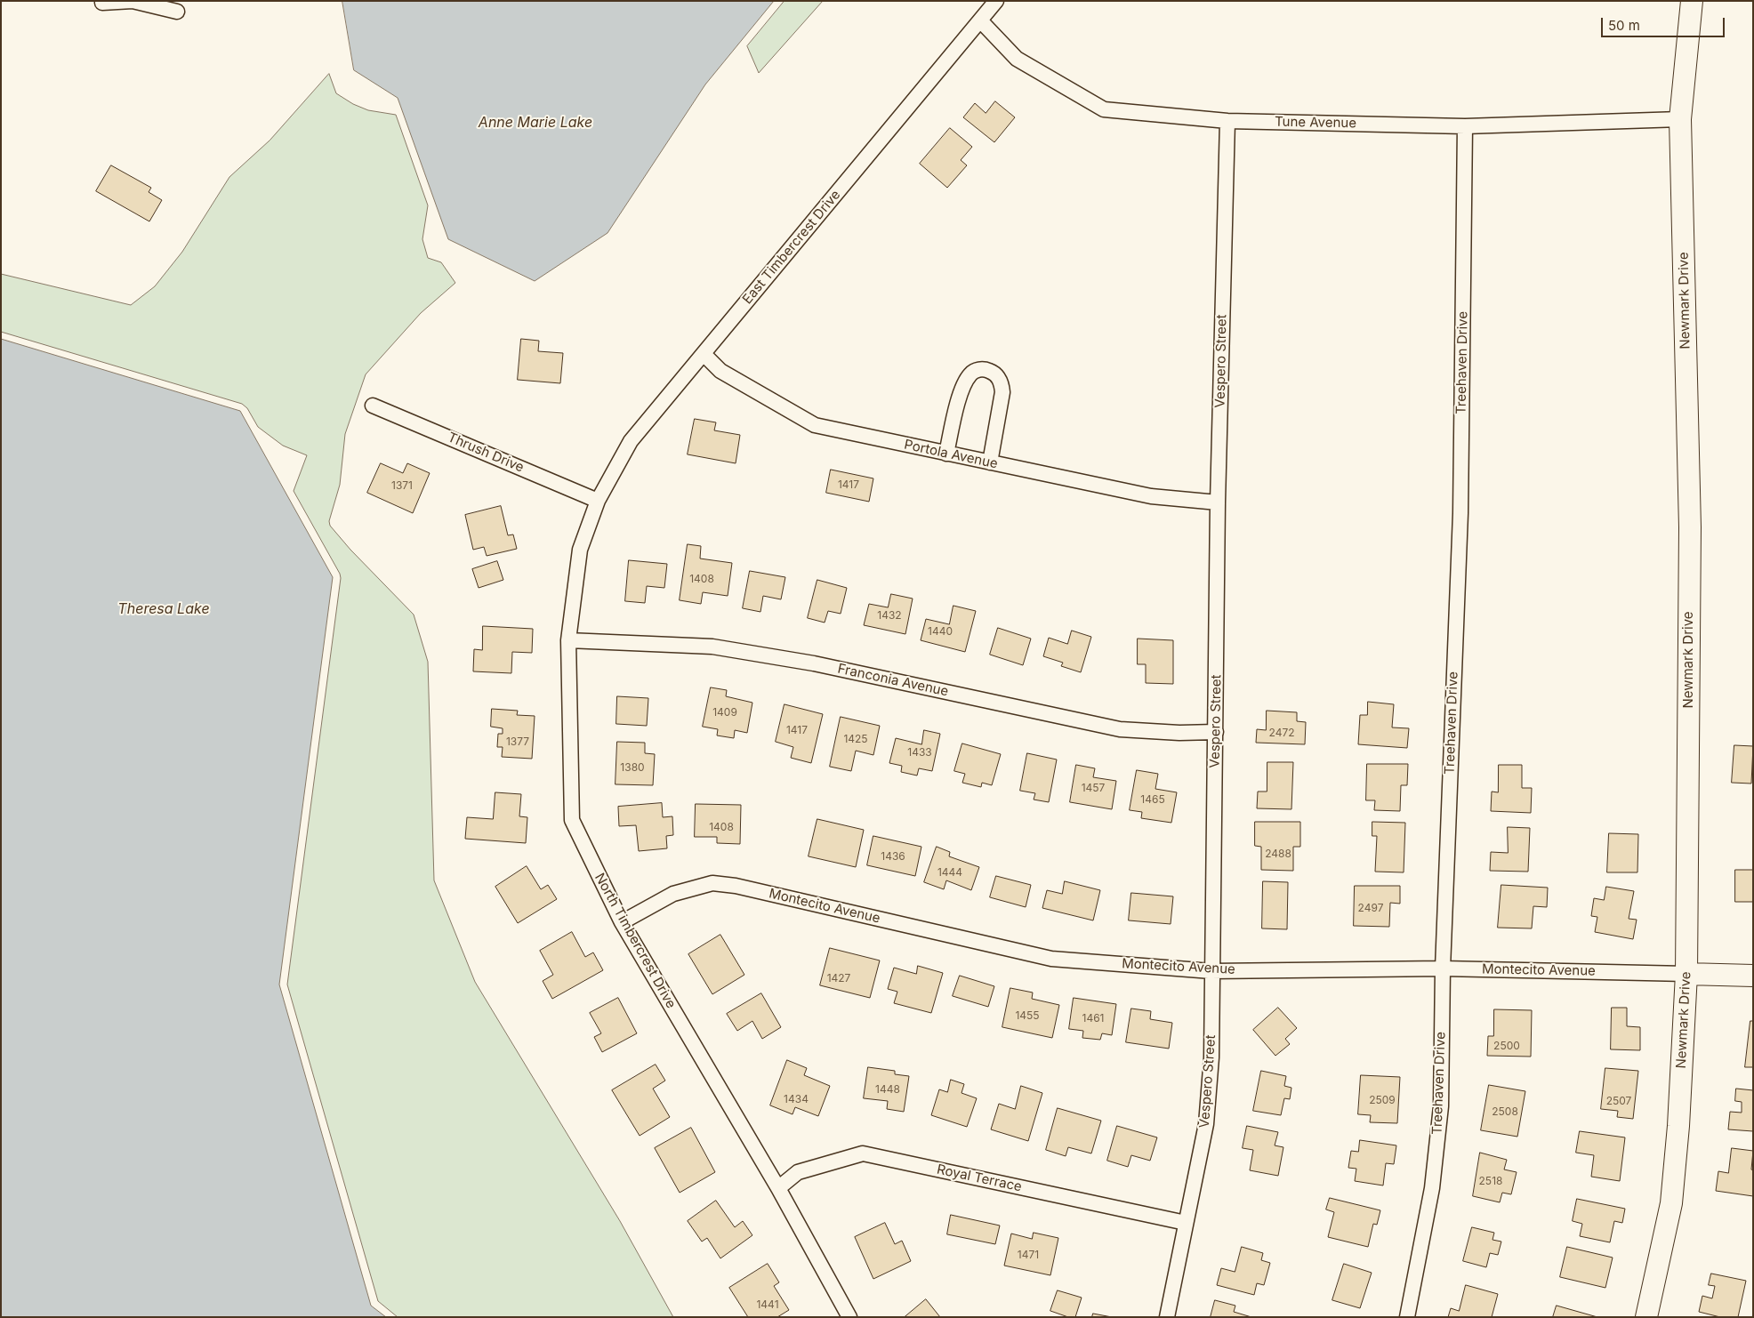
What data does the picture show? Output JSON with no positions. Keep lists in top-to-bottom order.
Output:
{
  "streets": {
    "street": [
      "Tune Avenue",
      "East Timbercrest Drive",
      "Newmark Drive",
      "Vespero Street",
      "Treehaven Drive",
      "Thrush Drive",
      "Portola Avenue",
      "Franconia Avenue",
      "Montecito Avenue",
      "North Timbercrest Drive",
      "Royal Terrace"
    ]
  },
  "crossings": [
    ["Tune Avenue", "East Timbercrest Drive"],
    ["Tune Avenue", "Newmark Drive"],
    ["Tune Avenue", "Vespero Street"],
    ["Tune Avenue", "Treehaven Drive"],
    ["East Timbercrest Drive", "Thrush Drive"],
    ["East Timbercrest Drive", "Portola Avenue"],
    ["East Timbercrest Drive", "North Timbercrest Drive"],
    ["Newmark Drive", "Montecito Avenue"],
    ["Vespero Street", "Portola Avenue"],
    ["Vespero Street", "Franconia Avenue"],
    ["Vespero Street", "Montecito Avenue"],
    ["Vespero Street", "Royal Terrace"],
    ["Treehaven Drive", "Montecito Avenue"],
    ["Thrush Drive", "North Timbercrest Drive"],
    ["Franconia Avenue", "North Timbercrest Drive"],
    ["Montecito Avenue", "North Timbercrest Drive"],
    ["North Timbercrest Drive", "Royal Terrace"]
  ],
  "water": ["Anne Marie Lake", "Theresa Lake"],
  "house_numbers": [
    "1417",
    "1371",
    "1408",
    "1432",
    "1440",
    "1409",
    "1417",
    "2472",
    "1425",
    "1377",
    "1433",
    "1380",
    "1457",
    "1465",
    "1408",
    "2488",
    "1436",
    "1444",
    "2497",
    "1427",
    "1455",
    "1461",
    "2500",
    "1448",
    "1434",
    "2509",
    "2507",
    "2508",
    "2518",
    "1471",
    "1441"
  ],
  "scale_bar": "50 m"
}
